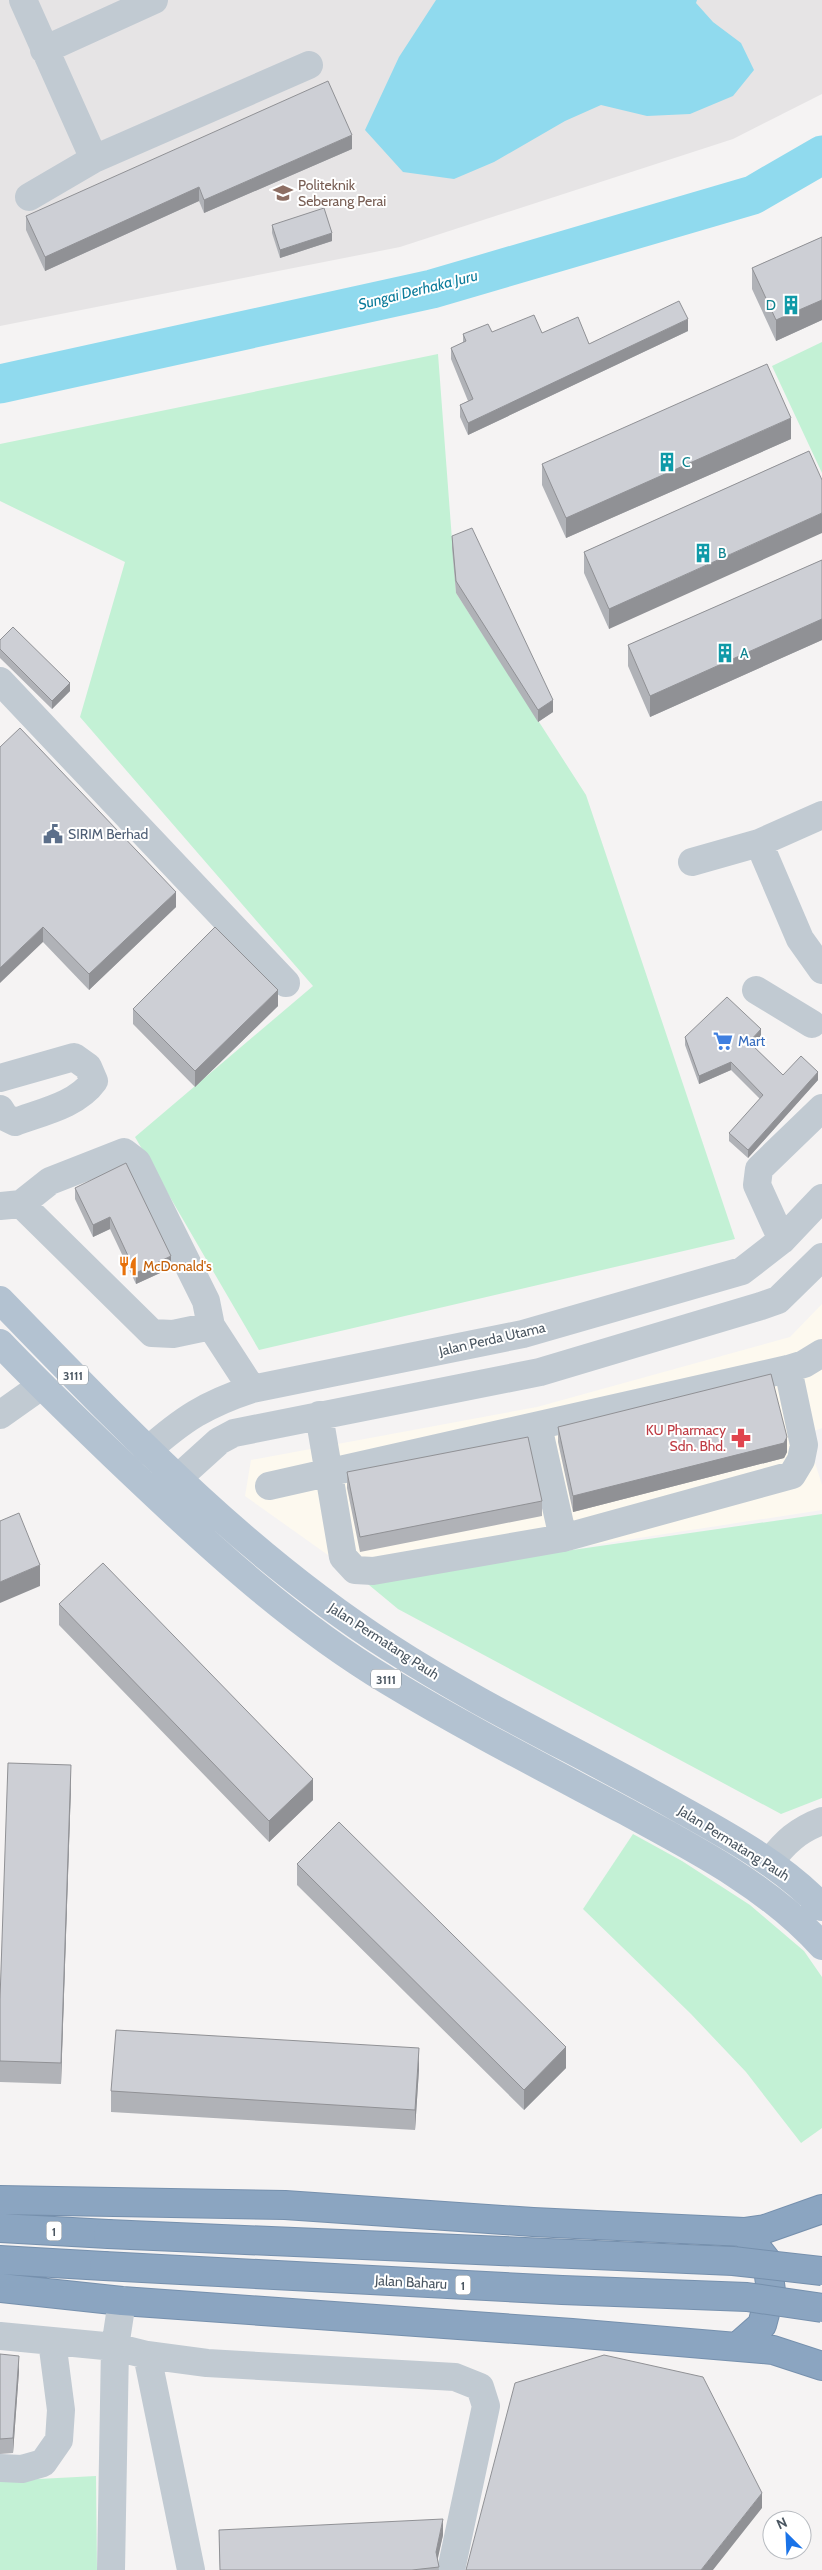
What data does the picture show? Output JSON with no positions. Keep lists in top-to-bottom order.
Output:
{
  "streets": {
    "highway": ["1", "Jalan Baharu"],
    "main road": ["3111", "Jalan Permatang Pauh"],
    "street": ["Jalan Perda Utama"]
  },
  "crossings": [
    ["Jalan Perda Utama", "Jalan Permatang Pauh"]
  ],
  "water": ["Sungai Derhaka Juru"],
  "places": {
    "school or university": ["Politeknik Seberang Perai"],
    "building": [
      "D",
      "C",
      "B",
      "A"
    ],
    "public building": ["SIRIM Berhad"],
    "supermarket": ["Mart"],
    "restaurant": ["McDonald's"],
    "pharmacy": ["KU Pharmacy Sdn. Bhd."]
  },
  "north": "top left"
}
